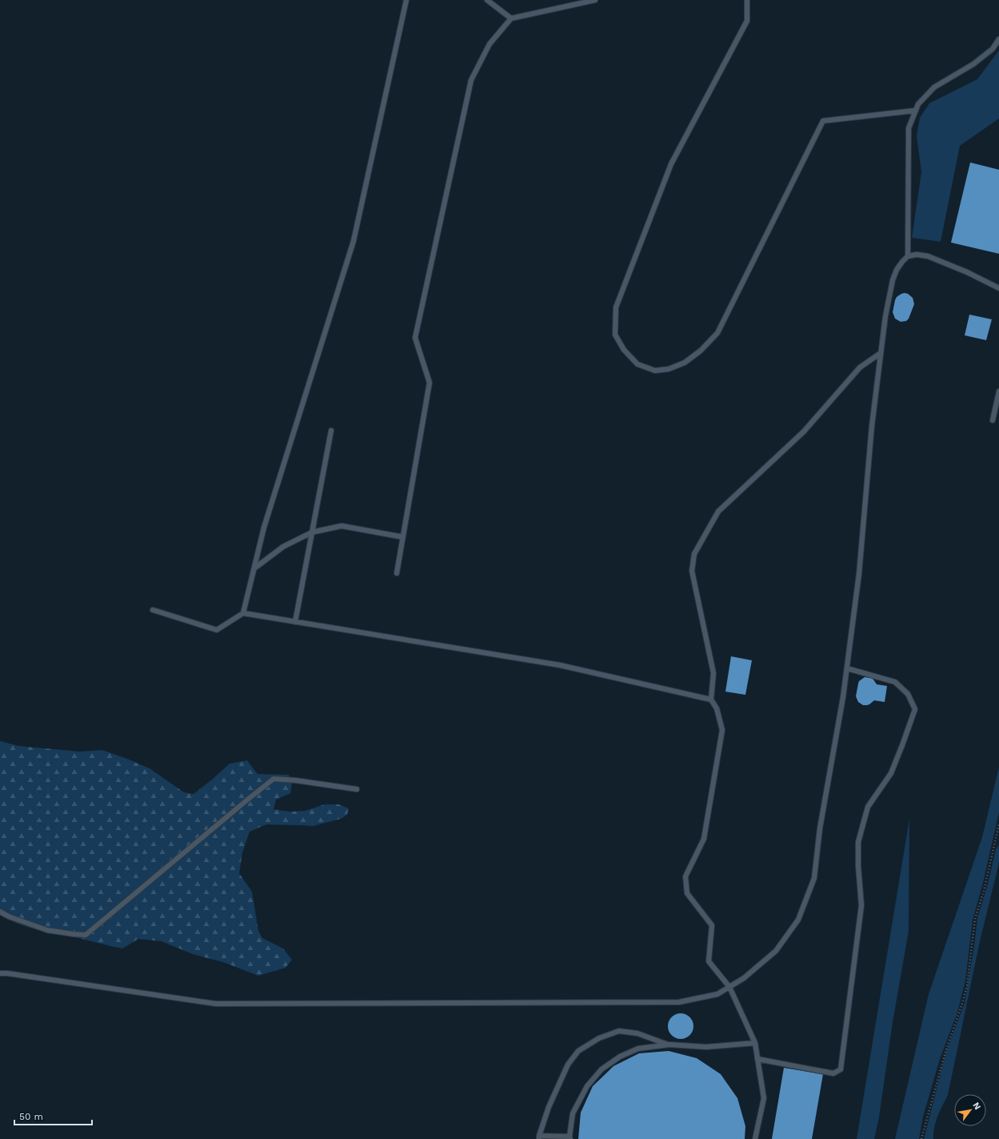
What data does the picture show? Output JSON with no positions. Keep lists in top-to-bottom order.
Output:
{
  "scale_bar": "50 m",
  "north": "top right"
}
